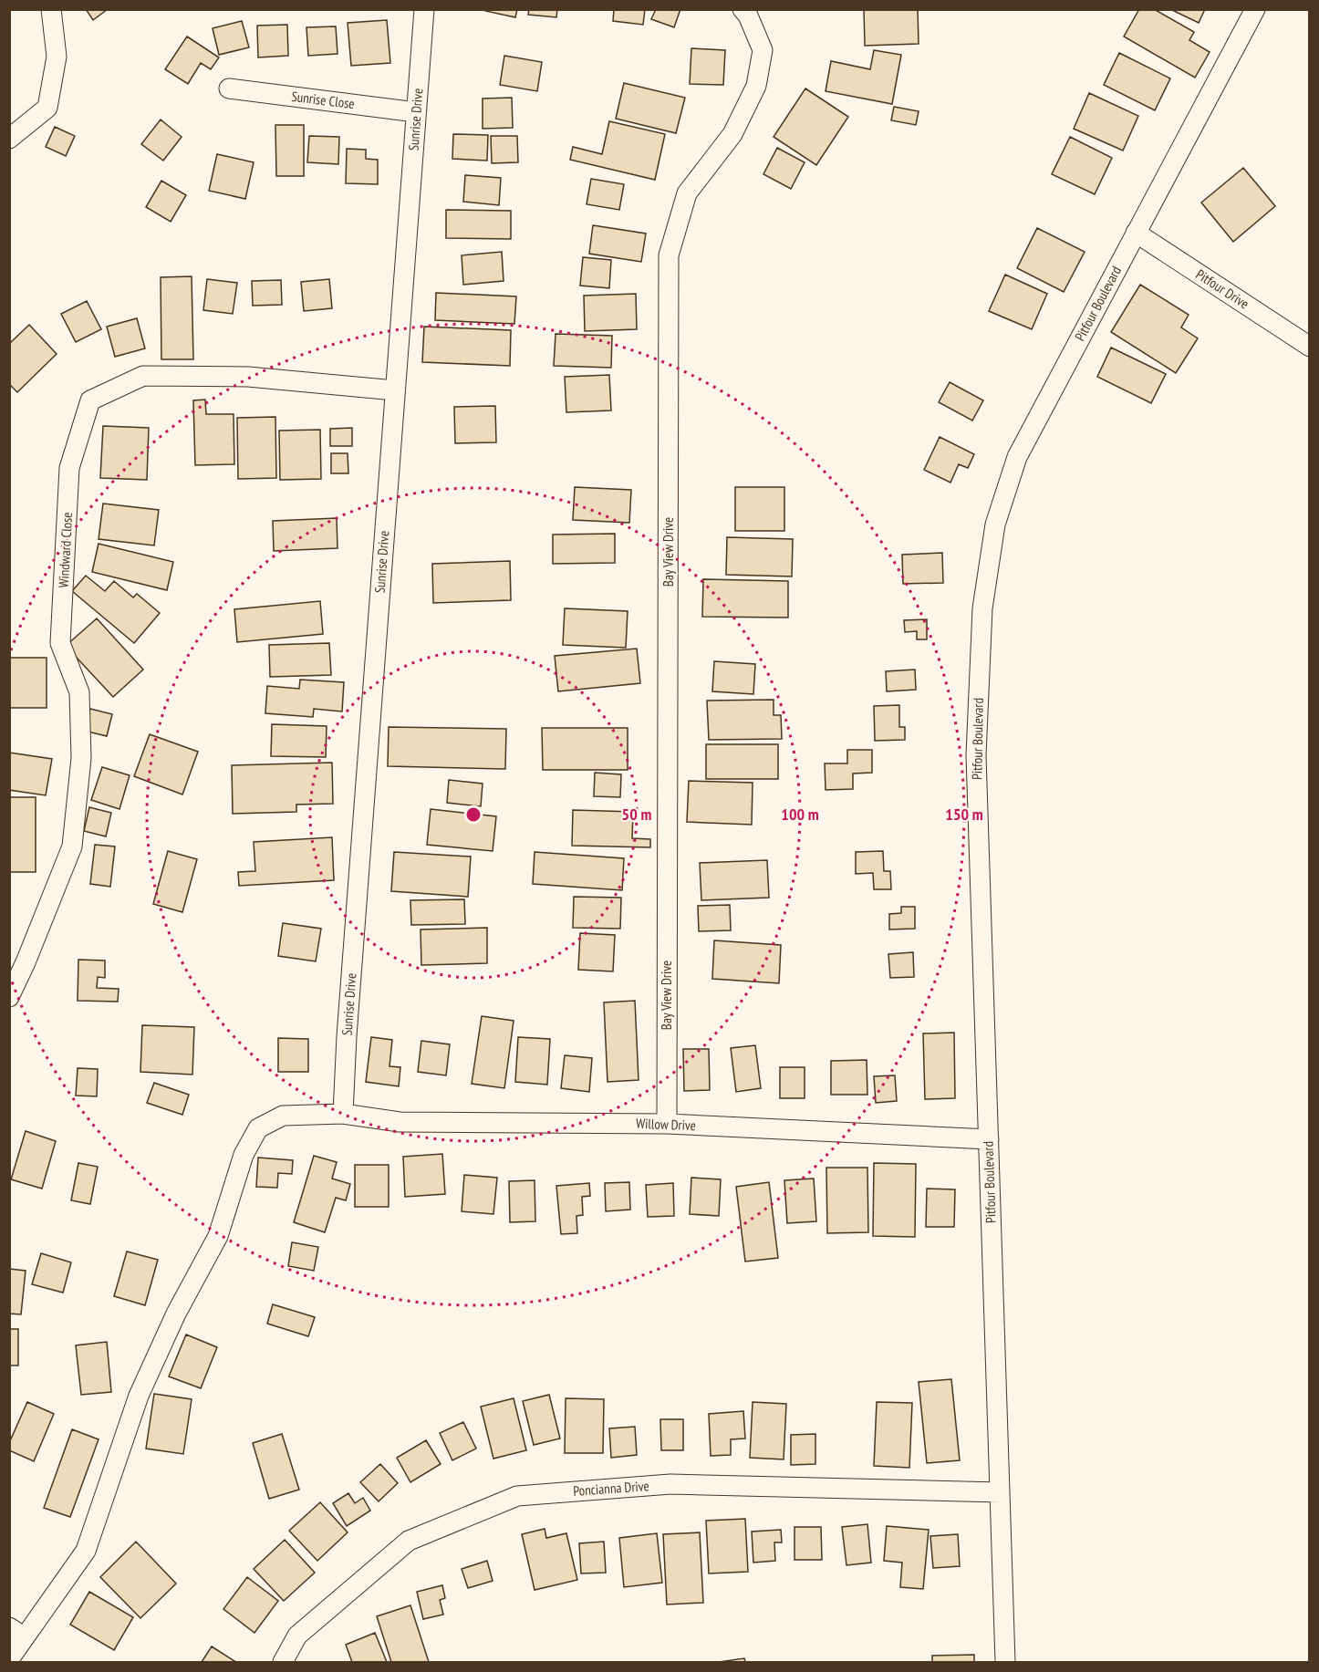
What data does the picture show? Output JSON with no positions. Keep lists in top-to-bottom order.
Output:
{
  "streets": {
    "street": [
      "Sunrise Close",
      "Sunrise Drive",
      "Pitfour Drive",
      "Pitfour Boulevard",
      "Windward Close",
      "Bay View Drive",
      "Willow Drive",
      "Poncianna Drive"
    ]
  },
  "crossings": [
    ["Sunrise Close", "Sunrise Drive"],
    ["Sunrise Drive", "Windward Close"],
    ["Sunrise Drive", "Willow Drive"],
    ["Pitfour Drive", "Pitfour Boulevard"],
    ["Pitfour Boulevard", "Willow Drive"],
    ["Pitfour Boulevard", "Poncianna Drive"],
    ["Bay View Drive", "Willow Drive"]
  ],
  "rings": ["50 m", "100 m", "150 m"]
}
